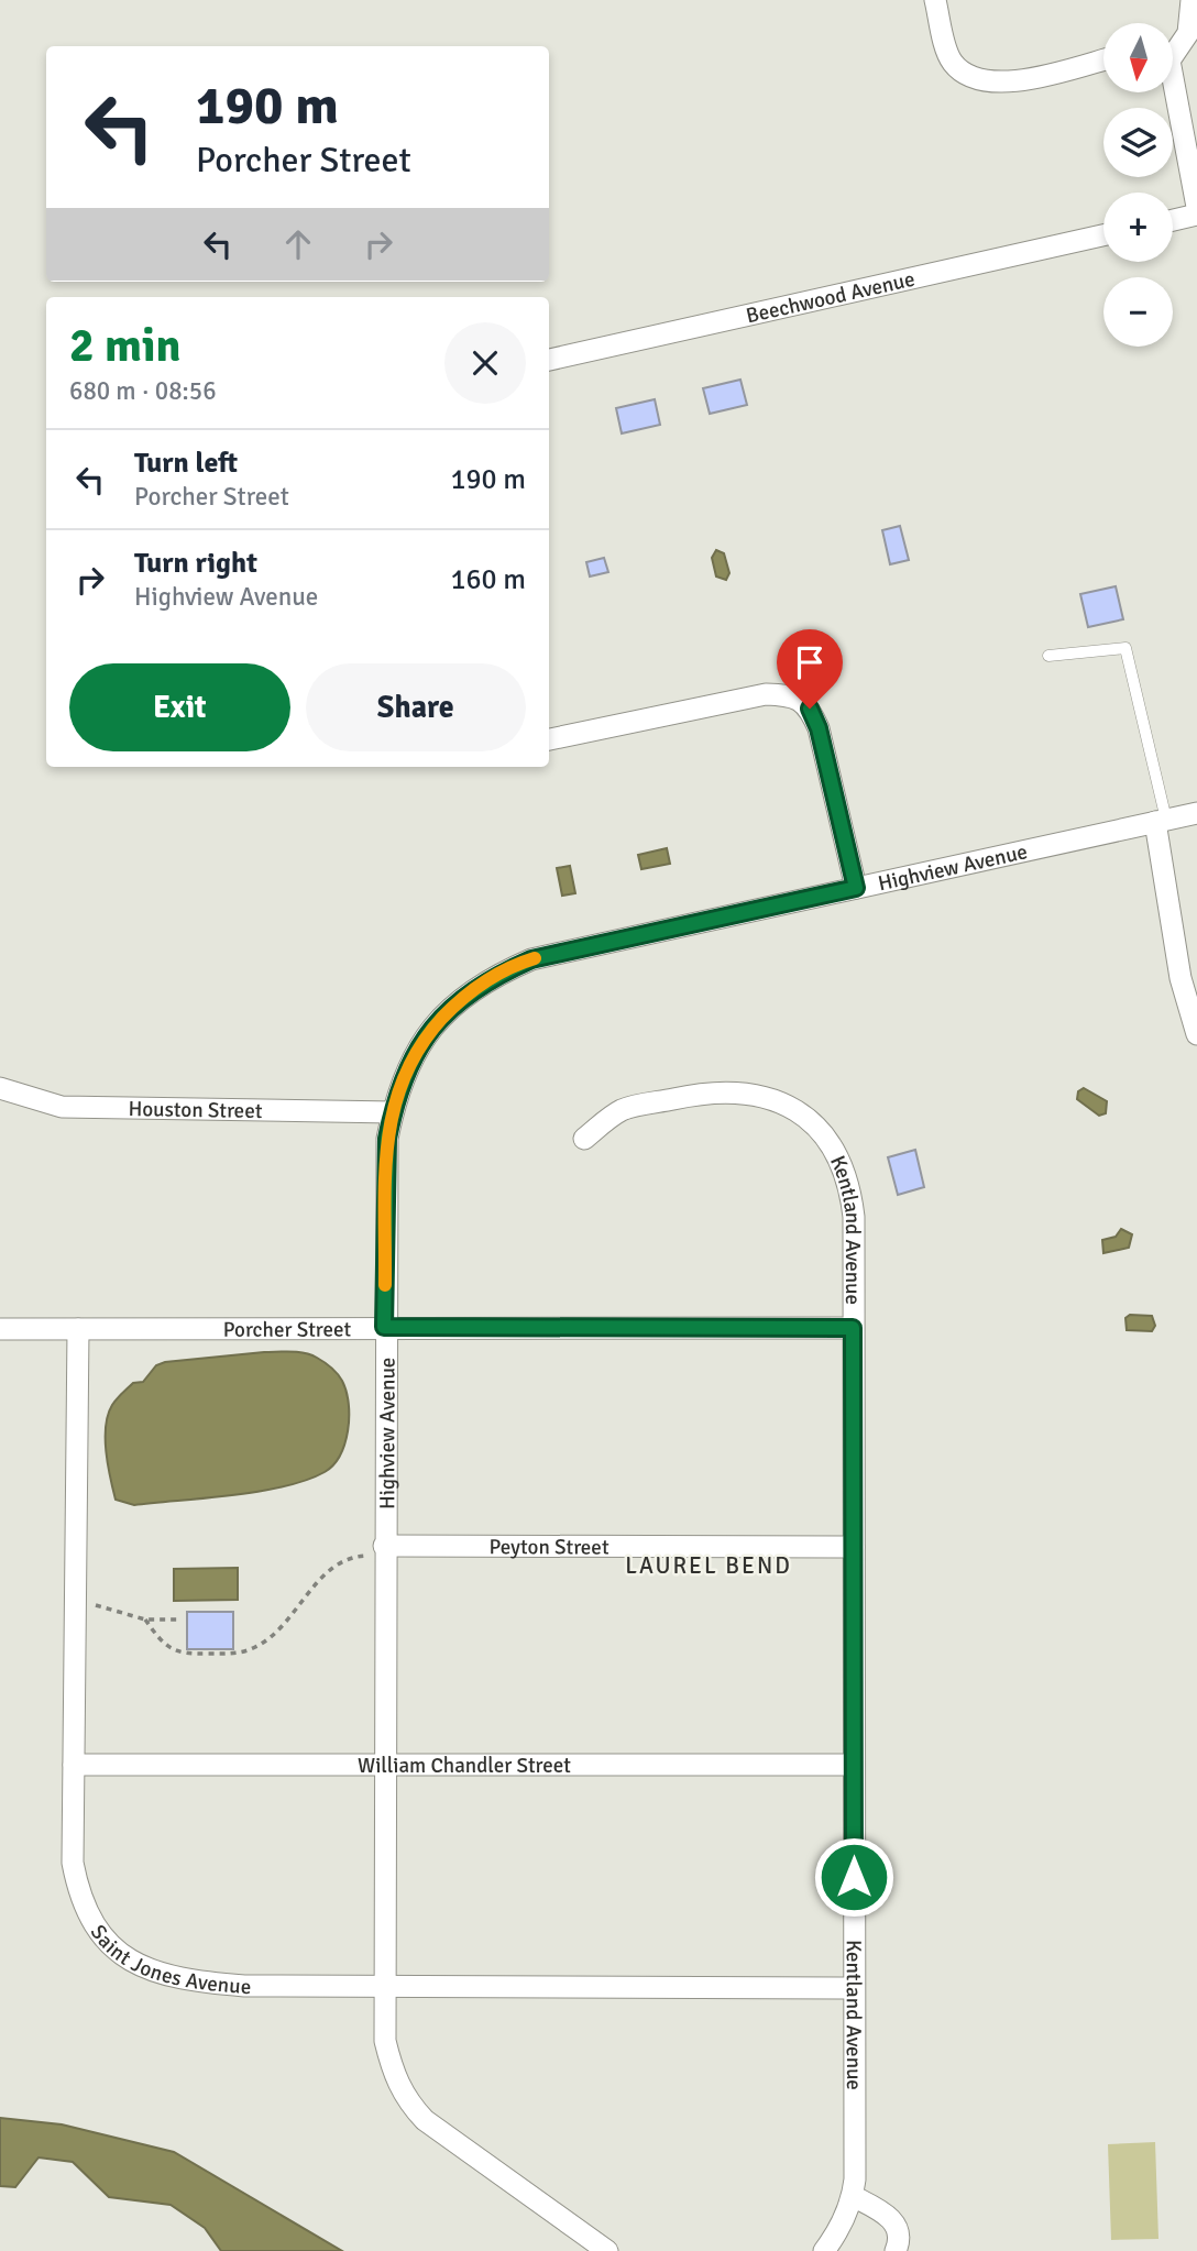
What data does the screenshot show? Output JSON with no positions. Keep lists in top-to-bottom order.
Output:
{
  "streets": {
    "street": [
      "Beechwood Avenue",
      "Highview Avenue",
      "Houston Street",
      "Kentland Avenue",
      "Porcher Street",
      "Peyton Street",
      "William Chandler Street",
      "Saint Jones Avenue"
    ]
  },
  "crossings": [
    ["Highview Avenue", "Houston Street"],
    ["Highview Avenue", "Porcher Street"],
    ["Highview Avenue", "Peyton Street"],
    ["Kentland Avenue", "Porcher Street"],
    ["Kentland Avenue", "Peyton Street"],
    ["Kentland Avenue", "William Chandler Street"],
    ["Kentland Avenue", "Saint Jones Avenue"],
    ["Porcher Street", "Saint Jones Avenue"],
    ["William Chandler Street", "Saint Jones Avenue"]
  ],
  "districts": ["LAUREL BEND"],
  "north": "bottom",
  "page": {
    "map_buttons": ["+", "−"],
    "turn": ["190 m", "Porcher Street"],
    "heading": ["2 min", "680 m · 08:56"],
    "list": [
      {
        "name": "Turn left",
        "note": "Porcher Street",
        "value": "190 m"
      },
      {
        "name": "Turn right",
        "note": "Highview Avenue",
        "value": "160 m"
      }
    ],
    "buttons": ["Exit", "Share"]
  }
}
